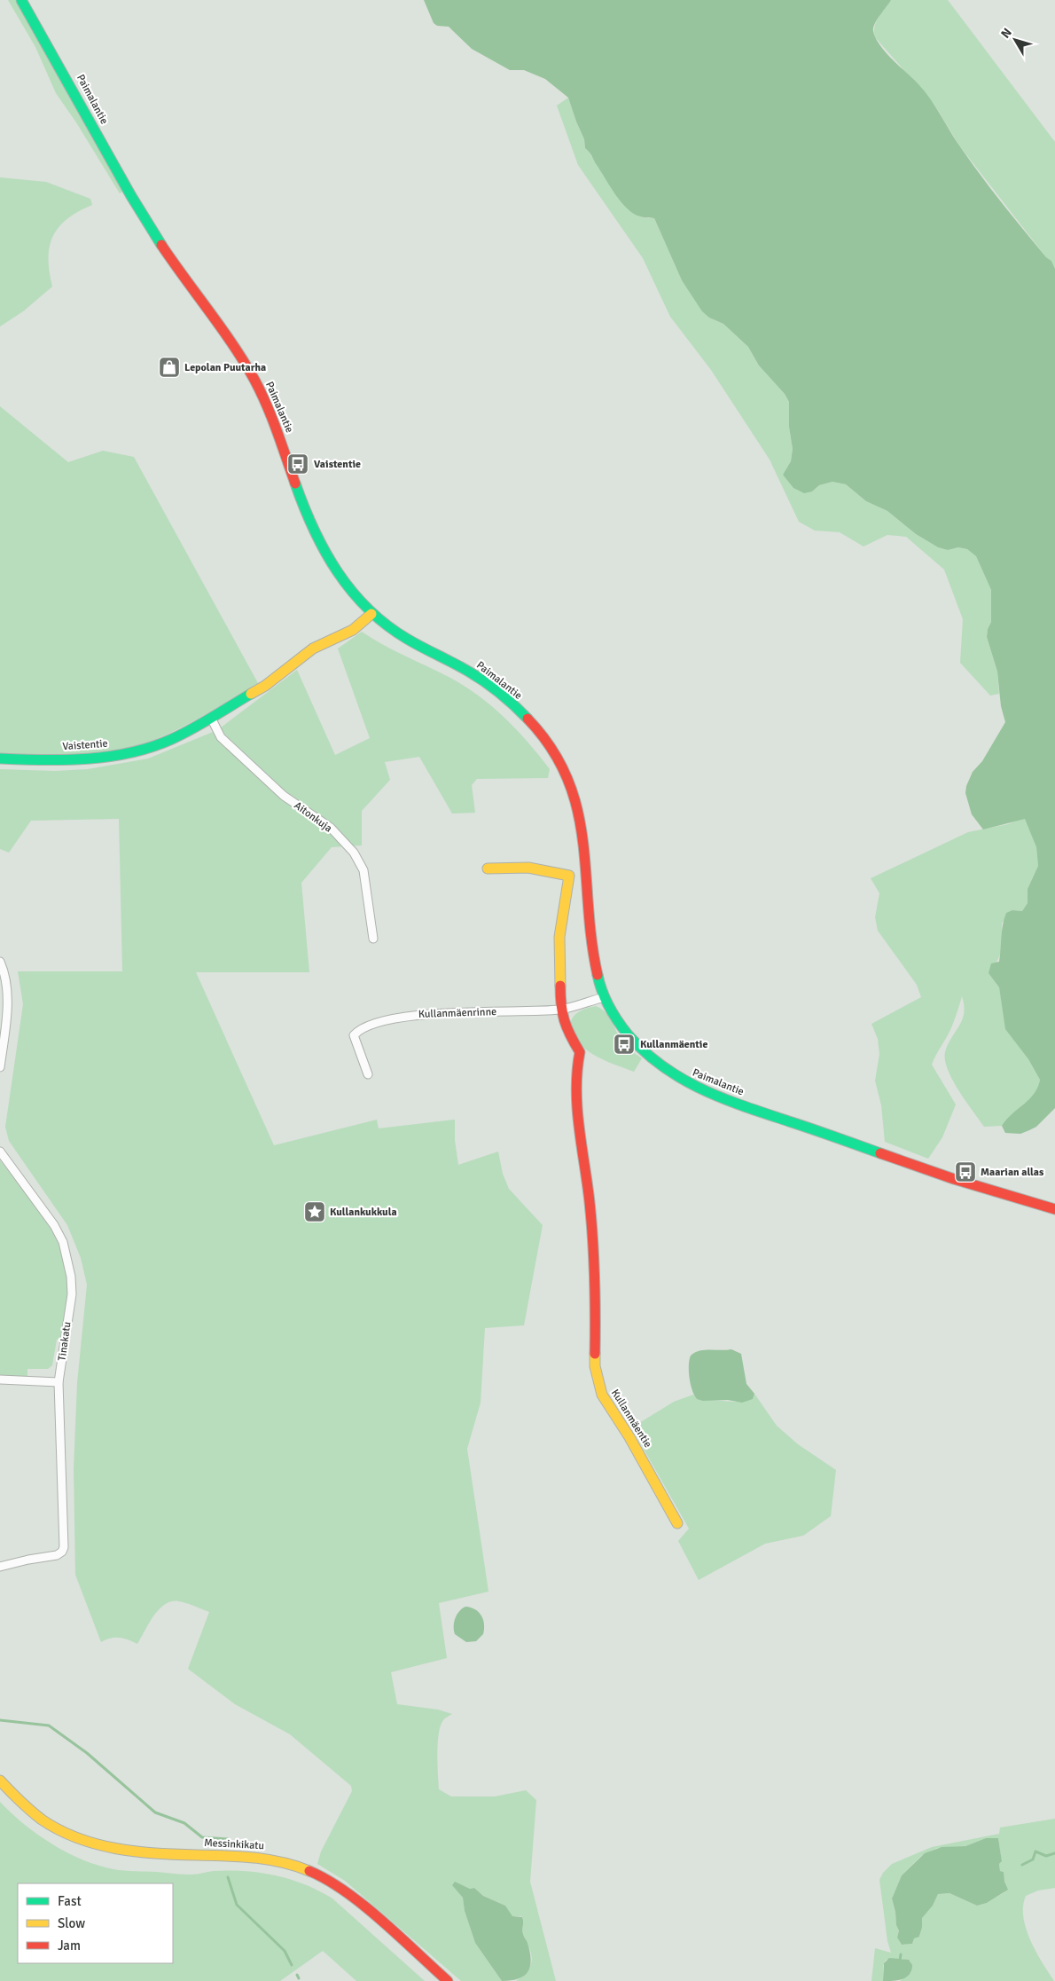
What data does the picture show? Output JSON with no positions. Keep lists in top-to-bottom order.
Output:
{
  "streets": {
    "street": [
      "Paimalantie",
      "Vaistentie",
      "Aitonkuja",
      "Kullanmäenrinne",
      "Tinakatu",
      "Kullanmäentie",
      "Messinkikatu"
    ]
  },
  "crossings": [
    ["Paimalantie", "Vaistentie"],
    ["Paimalantie", "Kullanmäenrinne"],
    ["Vaistentie", "Aitonkuja"],
    ["Kullanmäenrinne", "Kullanmäentie"]
  ],
  "places": {
    "shop": ["Lepolan Puutarha"],
    "bus stop": ["Vaistentie", "Kullanmäentie", "Maarian allas"],
    "place": ["Kullankukkula"]
  },
  "legend": ["Fast", "Slow", "Jam"],
  "north": "top left"
}
